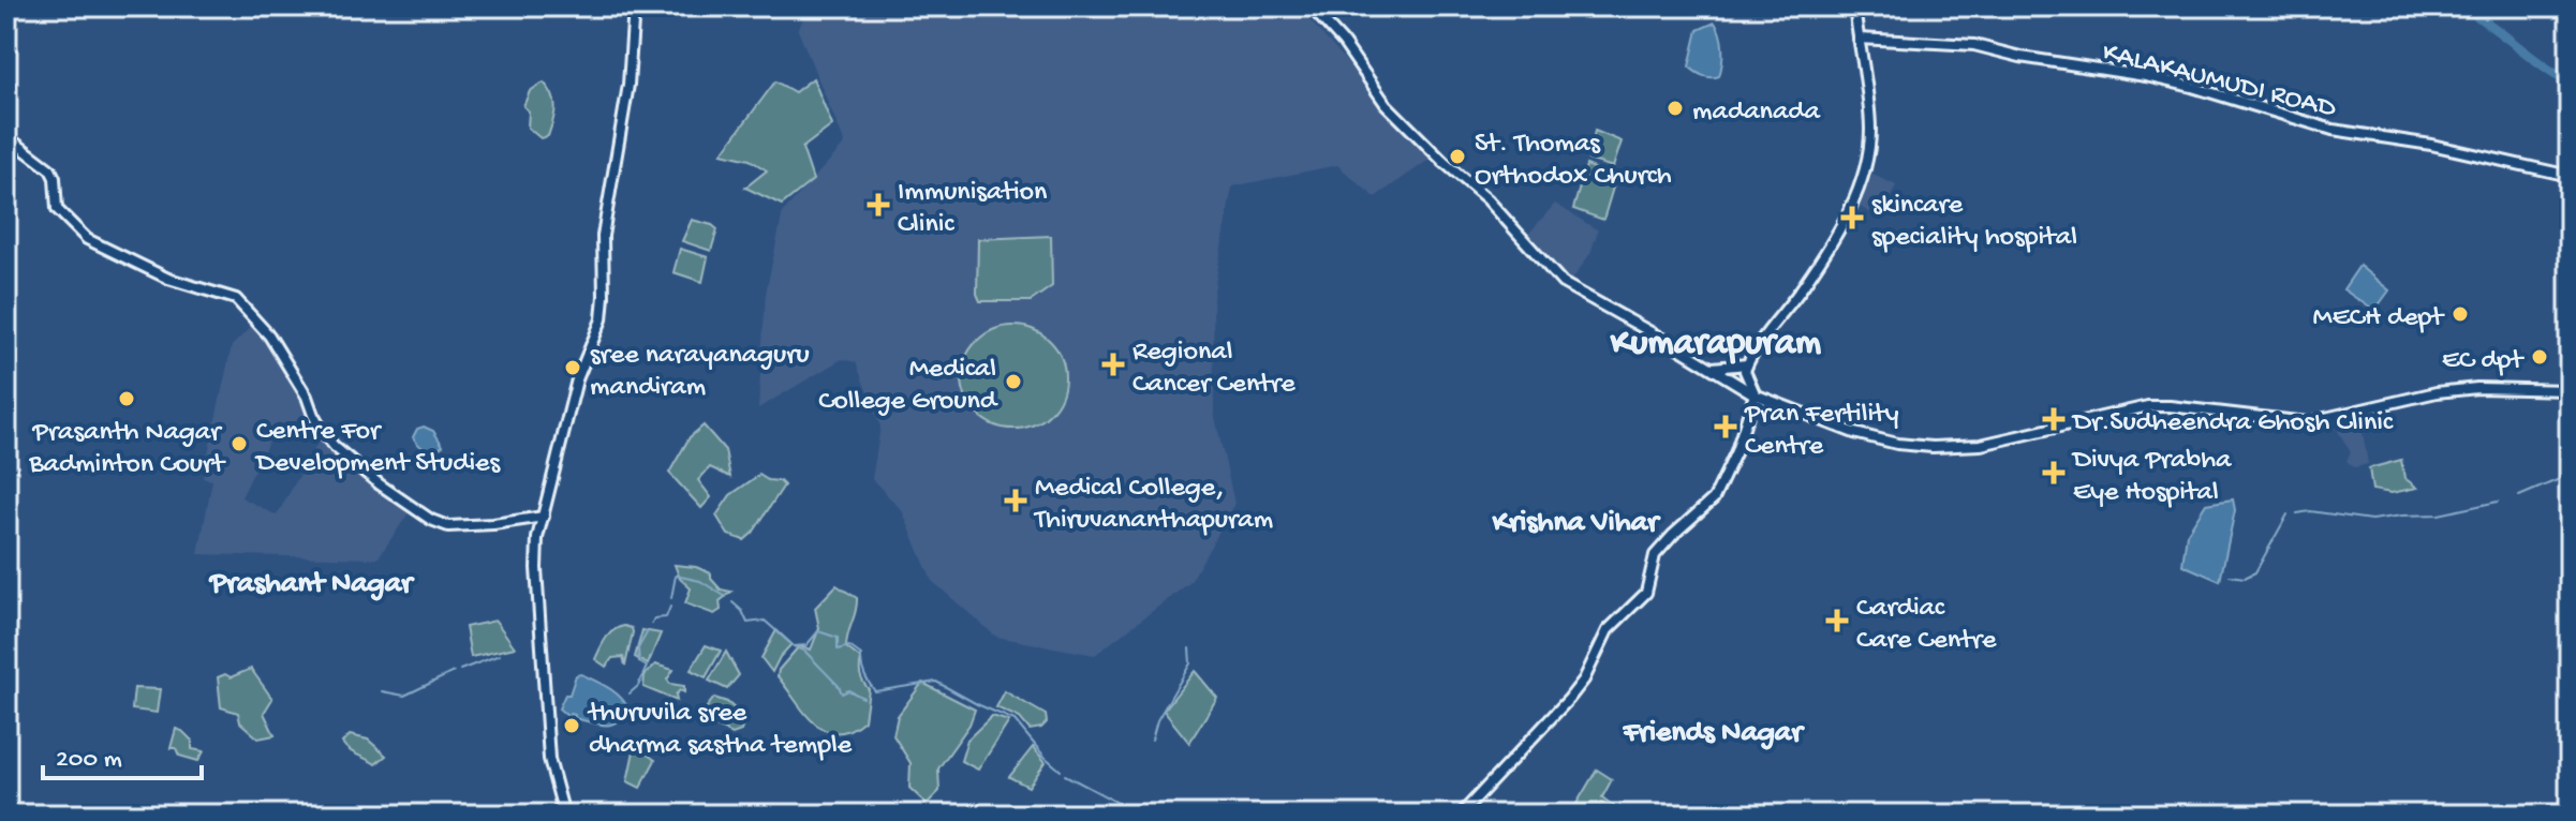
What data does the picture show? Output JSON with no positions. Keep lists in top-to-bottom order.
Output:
{
  "streets": {
    "main road": ["KALAKAUMUDI ROAD"]
  },
  "districts": [
    "Kumarapuram",
    "Krishna Vihar",
    "Prashant Nagar",
    "Friends Nagar"
  ],
  "places": {
    "other": [
      "madanada",
      "St. Thomas Orthodox Church",
      "MECH dept",
      "EC dpt",
      "sree narayanaguru mandiram",
      "Medical College Ground",
      "Prasanth Nagar Badminton Court",
      "Centre For Development Studies",
      "thuruvila sree dharma sastha temple"
    ],
    "health": [
      "Immunisation Clinic",
      "skincare speciality hospital",
      "Regional Cancer Centre",
      "Dr.Sudheendra Ghosh Clinic",
      "Pran Fertility Centre",
      "Divya Prabha Eye Hospital",
      "Medical College, Thiruvananthapuram",
      "Cardiac Care Centre"
    ]
  },
  "scale_bar": "200 m"
}
